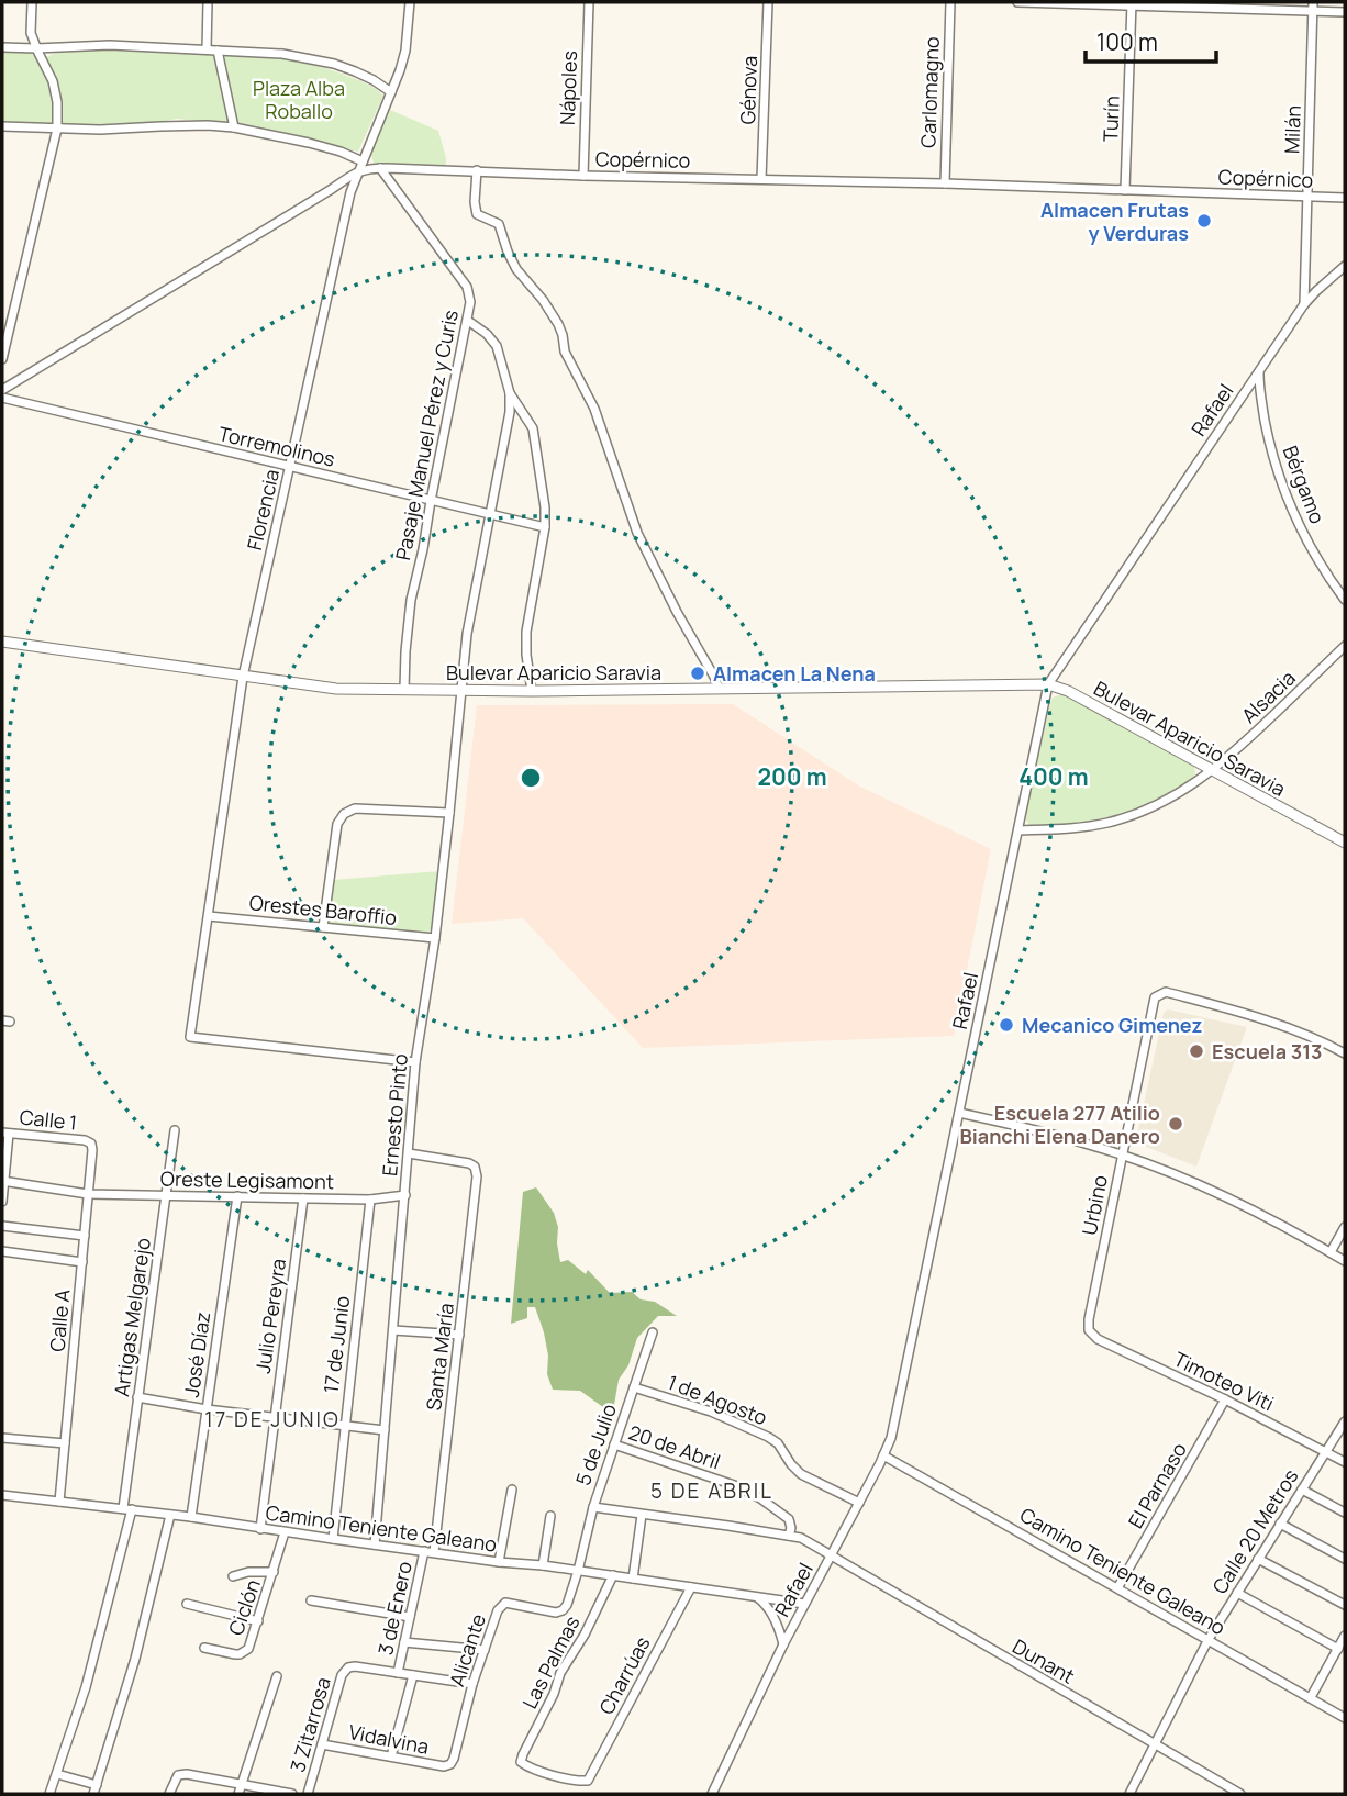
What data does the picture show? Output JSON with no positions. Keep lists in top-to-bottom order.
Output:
{
  "streets": {
    "street": [
      "Nápoles",
      "Génova",
      "Carlomagno",
      "Turín",
      "Milán",
      "Copérnico",
      "Rafael",
      "Pasaje Manuel Pérez y Curis",
      "Torremolinos",
      "Bérgamo",
      "Florencia",
      "Bulevar Aparicio Saravia",
      "Alsacia",
      "Orestes Baroffio",
      "Ernesto Pinto",
      "Calle 1",
      "Oreste Legisamont",
      "Urbino",
      "Julio Pereyra",
      "Artigas Melgarejo",
      "Calle A",
      "17 de Junio",
      "José Díaz",
      "Santa María",
      "Timoteo Viti",
      "1 de Agosto",
      "5 de Julio",
      "20 de Abril",
      "El Parnaso",
      "Camino Teniente Galeano",
      "Calle 20 Metros",
      "Ciclón",
      "3 de Enero",
      "Alicante",
      "Dunant",
      "Las Palmas",
      "Charrúas",
      "3 Zitarrosa",
      "Vidalvina"
    ]
  },
  "crossings": [
    ["Nápoles", "Copérnico"],
    ["Génova", "Copérnico"],
    ["Carlomagno", "Copérnico"],
    ["Turín", "Copérnico"],
    ["Milán", "Copérnico"],
    ["Milán", "Rafael"],
    ["Copérnico", "Pasaje Manuel Pérez y Curis"],
    ["Copérnico", "Florencia"],
    ["Rafael", "Bérgamo"],
    ["Rafael", "Bulevar Aparicio Saravia"],
    ["Rafael", "Alsacia"],
    ["Rafael", "1 de Agosto"],
    ["Rafael", "Camino Teniente Galeano"],
    ["Rafael", "Dunant"],
    ["Pasaje Manuel Pérez y Curis", "Torremolinos"],
    ["Pasaje Manuel Pérez y Curis", "Bulevar Aparicio Saravia"],
    ["Torremolinos", "Florencia"],
    ["Torremolinos", "Ernesto Pinto"],
    ["Florencia", "Bulevar Aparicio Saravia"],
    ["Florencia", "Orestes Baroffio"],
    ["Florencia", "Ernesto Pinto"],
    ["Bulevar Aparicio Saravia", "Alsacia"],
    ["Bulevar Aparicio Saravia", "Ernesto Pinto"],
    ["Orestes Baroffio", "Ernesto Pinto"],
    ["Ernesto Pinto", "Oreste Legisamont"],
    ["Ernesto Pinto", "Santa María"],
    ["Ernesto Pinto", "Camino Teniente Galeano"],
    ["Calle 1", "Calle A"],
    ["Oreste Legisamont", "Julio Pereyra"],
    ["Oreste Legisamont", "Artigas Melgarejo"],
    ["Oreste Legisamont", "Calle A"],
    ["Oreste Legisamont", "17 de Junio"],
    ["Oreste Legisamont", "José Díaz"],
    ["Urbino", "Timoteo Viti"],
    ["Julio Pereyra", "Camino Teniente Galeano"],
    ["Artigas Melgarejo", "Camino Teniente Galeano"],
    ["Calle A", "Camino Teniente Galeano"],
    ["17 de Junio", "Camino Teniente Galeano"],
    ["José Díaz", "Camino Teniente Galeano"],
    ["Santa María", "Camino Teniente Galeano"],
    ["Timoteo Viti", "El Parnaso"],
    ["Timoteo Viti", "Calle 20 Metros"],
    ["1 de Agosto", "5 de Julio"],
    ["5 de Julio", "20 de Abril"],
    ["5 de Julio", "Camino Teniente Galeano"],
    ["5 de Julio", "Alicante"],
    ["5 de Julio", "Dunant"],
    ["20 de Abril", "Dunant"],
    ["El Parnaso", "Camino Teniente Galeano"],
    ["Camino Teniente Galeano", "Calle 20 Metros"],
    ["Camino Teniente Galeano", "Ciclón"],
    ["Camino Teniente Galeano", "3 de Enero"],
    ["Camino Teniente Galeano", "Alicante"],
    ["Camino Teniente Galeano", "Las Palmas"],
    ["Camino Teniente Galeano", "Charrúas"],
    ["Calle 20 Metros", "Dunant"],
    ["3 de Enero", "3 Zitarrosa"],
    ["Alicante", "Vidalvina"],
    ["Las Palmas", "Charrúas"],
    ["3 Zitarrosa", "Vidalvina"]
  ],
  "districts": ["17 DE JUNIO", "5 DE ABRIL"],
  "parks": ["Plaza Alba Roballo"],
  "places": [
    "Almacen Frutas y Verduras",
    "Almacen La Nena",
    "Mecanico Gimenez",
    "Escuela 313",
    "Escuela 277 Atilio Bianchi Elena Danero"
  ],
  "scale_bar": "100 m",
  "rings": ["200 m", "400 m"]
}
